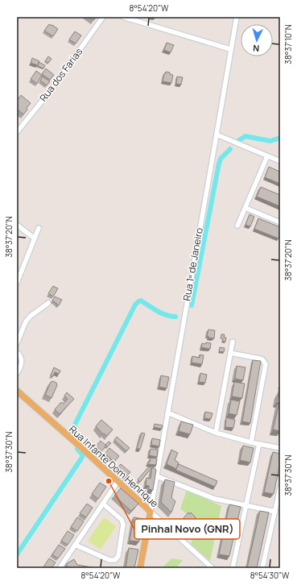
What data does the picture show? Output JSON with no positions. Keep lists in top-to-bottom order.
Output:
{
  "streets": {
    "main road": ["Rua Infante Dom Henrique"],
    "street": ["Rua dos Farias", "Rua 1º de Janeiro"]
  },
  "crossings": [
    ["Rua 1º de Janeiro", "Rua Infante Dom Henrique"]
  ],
  "places": ["Pinhal Novo (GNR)"],
  "north": "bottom",
  "coordinates": [
    "8°54'20\"W",
    "38°37'10\"N",
    "38°37'20\"N",
    "38°37'30\"N",
    "8°54'30\"W"
  ]
}
